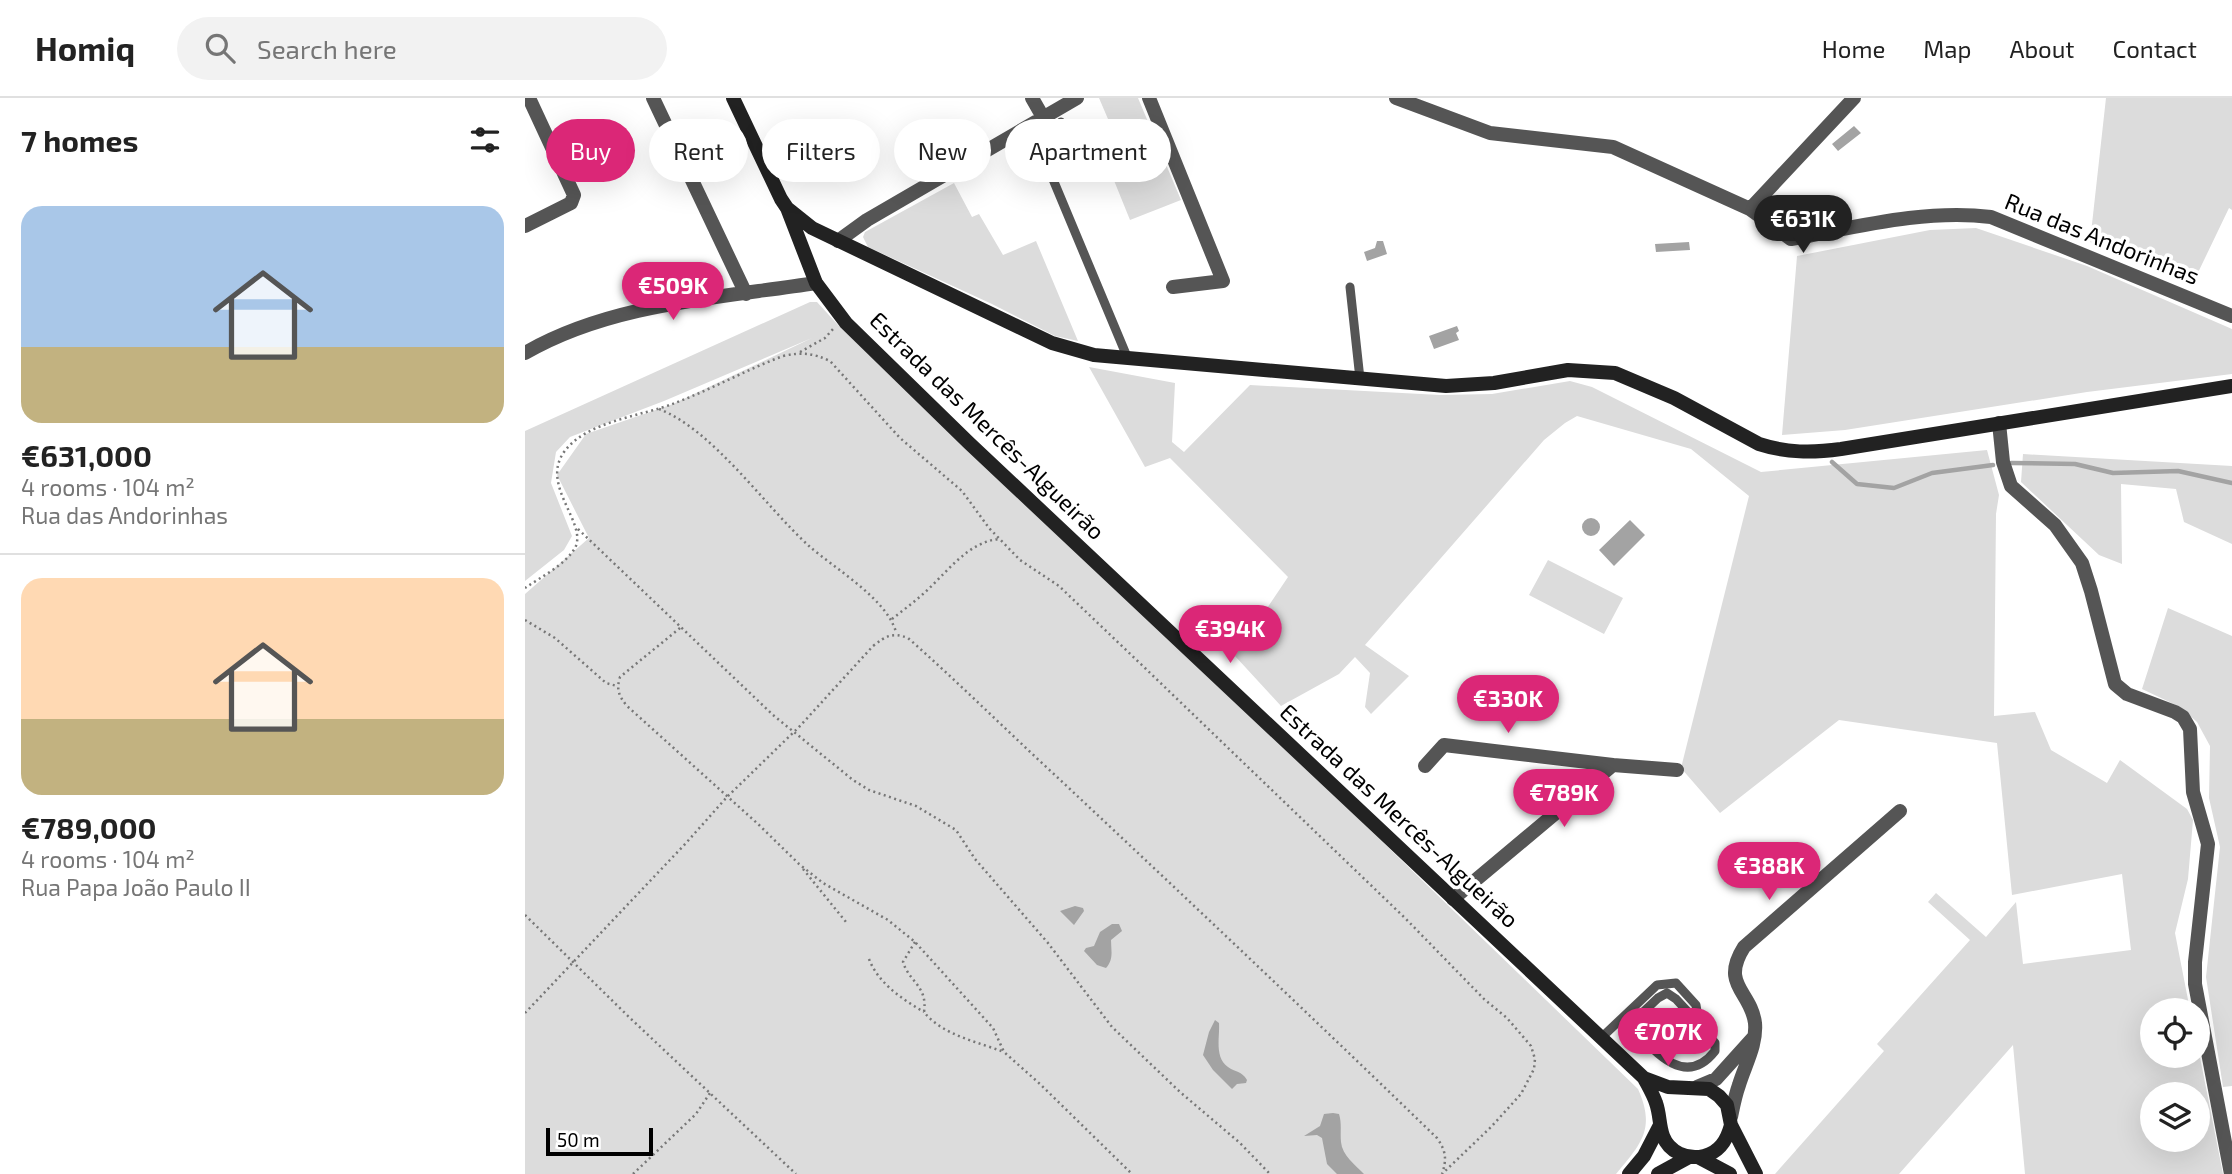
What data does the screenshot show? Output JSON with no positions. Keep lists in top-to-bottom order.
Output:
{
  "streets": {
    "street": ["Rua das Andorinhas", "Estrada das Mercês-Algueirão"]
  },
  "scale_bar": "50 m",
  "page": {
    "header": "Homiq",
    "search": "Search here",
    "nav": [
      "Home",
      "Map",
      "About",
      "Contact"
    ],
    "heading": "7 homes",
    "chip": [
      "Buy",
      "Rent",
      "Filters",
      "New",
      "Apartment"
    ],
    "list": [
      {
        "name": "€631,000",
        "note": "4 rooms · 104 m² · Rua das Andorinhas"
      },
      {
        "name": "€789,000",
        "note": "4 rooms · 104 m² · Rua Papa João Paulo II"
      }
    ],
    "price": [
      "€631K",
      "€509K",
      "€394K",
      "€330K",
      "€789K",
      "€388K",
      "€707K"
    ],
    "scale": "50 m"
  }
}
